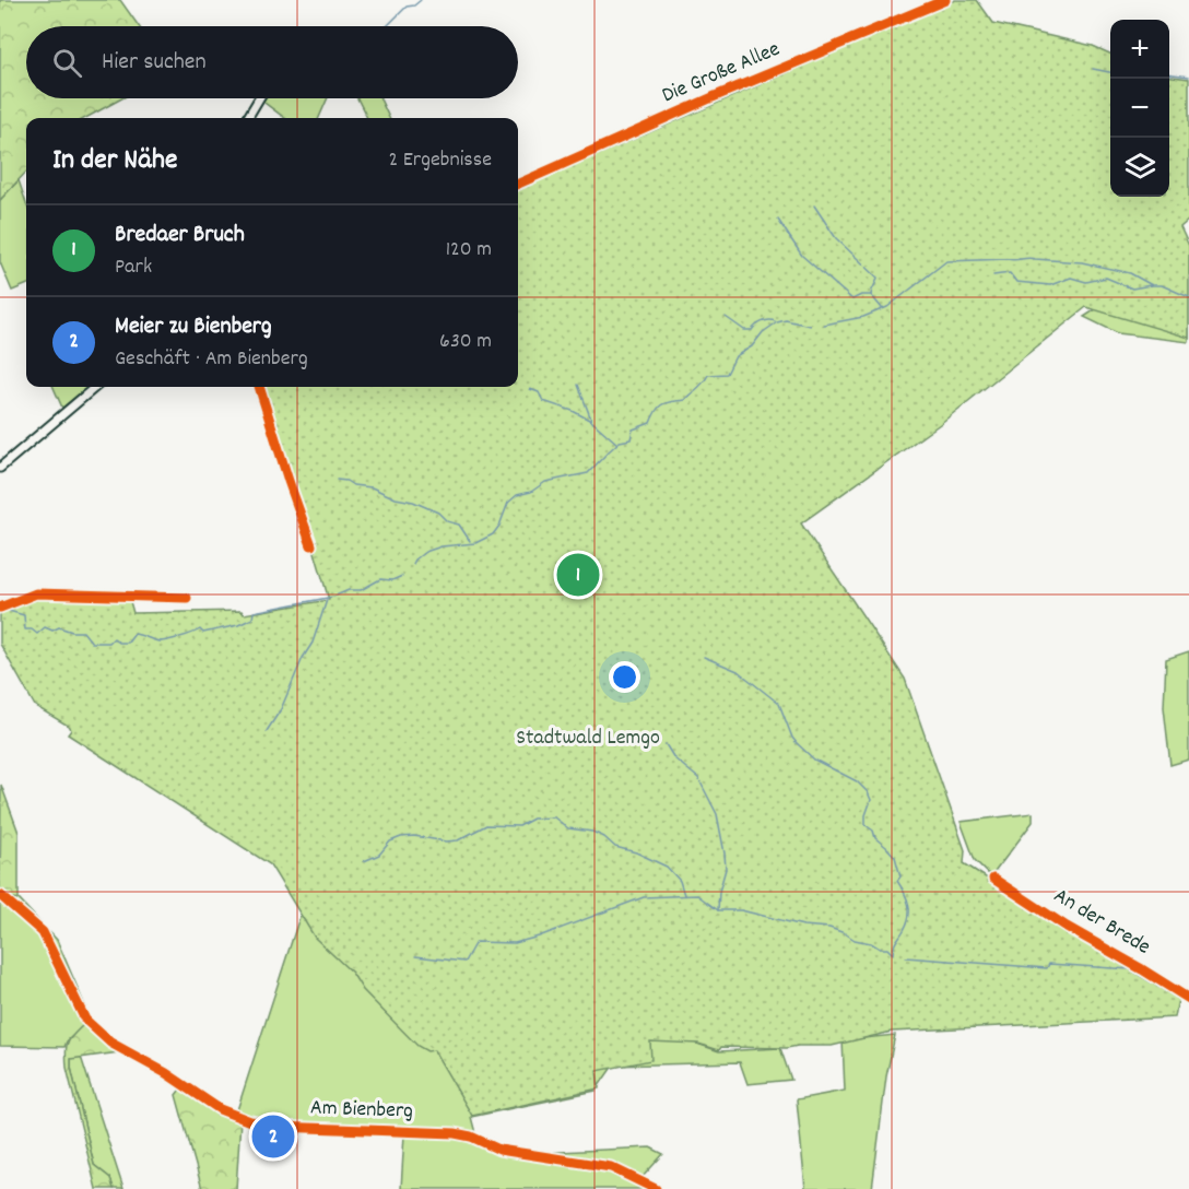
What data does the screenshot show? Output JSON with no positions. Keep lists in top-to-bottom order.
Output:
{
  "streets": {
    "street": ["Die Große Allee", "An der Brede", "Am Bienberg"]
  },
  "parks": ["Stadtwald Lemgo"],
  "page": {
    "map_buttons": ["+", "−"],
    "search": "Hier suchen",
    "heading": ["In der Nähe", "2 Ergebnisse"],
    "list": [
      {
        "mark": "1",
        "name": "Bredaer Bruch",
        "note": "Park",
        "value": "120 m"
      },
      {
        "mark": "2",
        "name": "Meier zu Bienberg",
        "note": "Geschäft · Am Bienberg",
        "value": "630 m"
      }
    ],
    "pins": ["1", "2"]
  }
}
